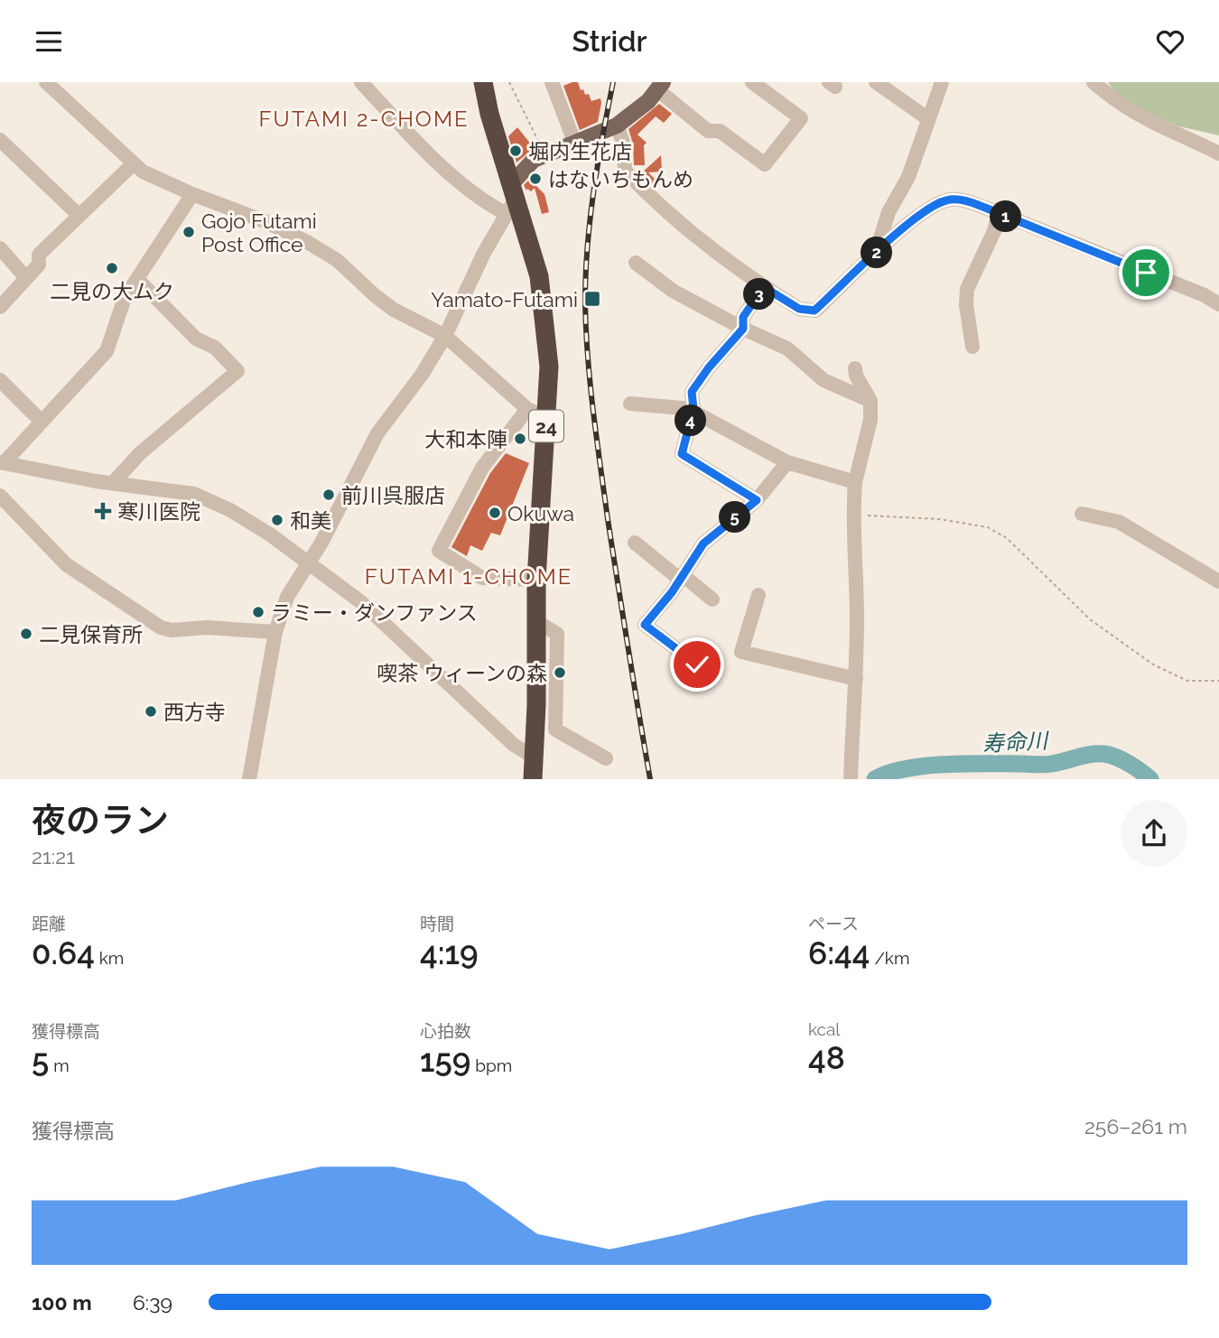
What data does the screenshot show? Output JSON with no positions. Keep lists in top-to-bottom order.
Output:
{
  "streets": {
    "highway": ["24"]
  },
  "districts": ["FUTAMI 2-CHOME", "FUTAMI 1-CHOME"],
  "water": ["寿命川"],
  "places": {
    "other": [
      "堀内生花店",
      "はないちもんめ",
      "Gojo Futami Post Office",
      "二見の大ムク",
      "大和本陣",
      "前川呉服店",
      "Okuwa",
      "和美",
      "ラミー・ダンファンス",
      "二見保育所",
      "喫茶 ウィーンの森",
      "西方寺"
    ],
    "transit": ["Yamato-Futami"],
    "health": ["寒川医院"]
  },
  "page": {
    "header": "Stridr",
    "pins": [
      "1",
      "2",
      "3",
      "4",
      "5"
    ],
    "heading": ["夜のラン", "21:21"],
    "stats": [
      ["距離", "0.64 km"],
      ["時間", "4:19"],
      ["ペース", "6:44 /km"],
      ["獲得標高", "5 m"],
      ["心拍数", "159 bpm"],
      ["kcal", "48"]
    ],
    "chart": ["獲得標高", "256–261 m"],
    "list": [
      {
        "name": "100 m",
        "note": "6:39"
      }
    ]
  }
}
